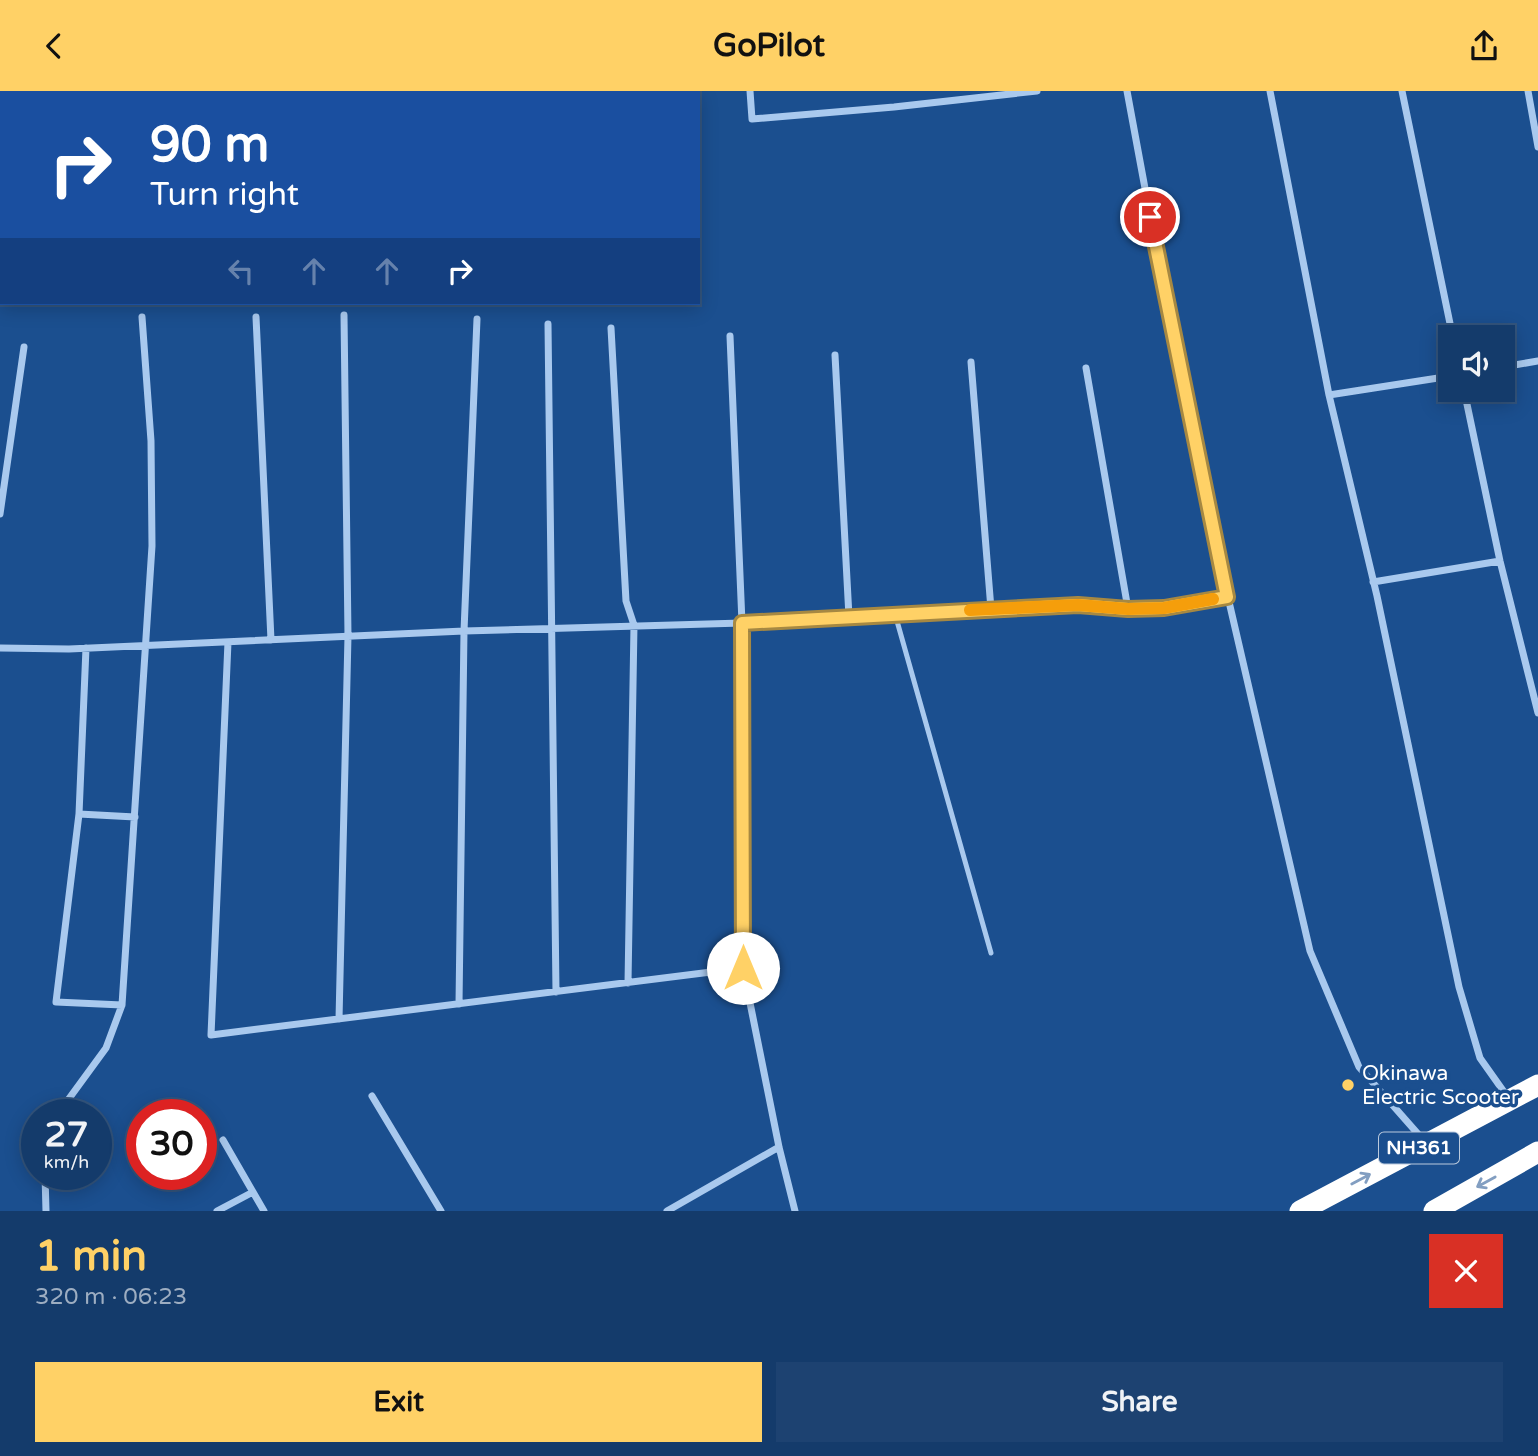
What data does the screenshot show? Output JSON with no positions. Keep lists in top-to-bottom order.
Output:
{
  "streets": {
    "highway": ["NH361"]
  },
  "places": ["Okinawa Electric Scooter"],
  "page": {
    "header": "GoPilot",
    "turn": ["90 m", "Turn right"],
    "speed": "27 km/h",
    "limit": "30",
    "heading": ["1 min", "320 m · 06:23"],
    "buttons": ["Exit", "Share"]
  }
}
